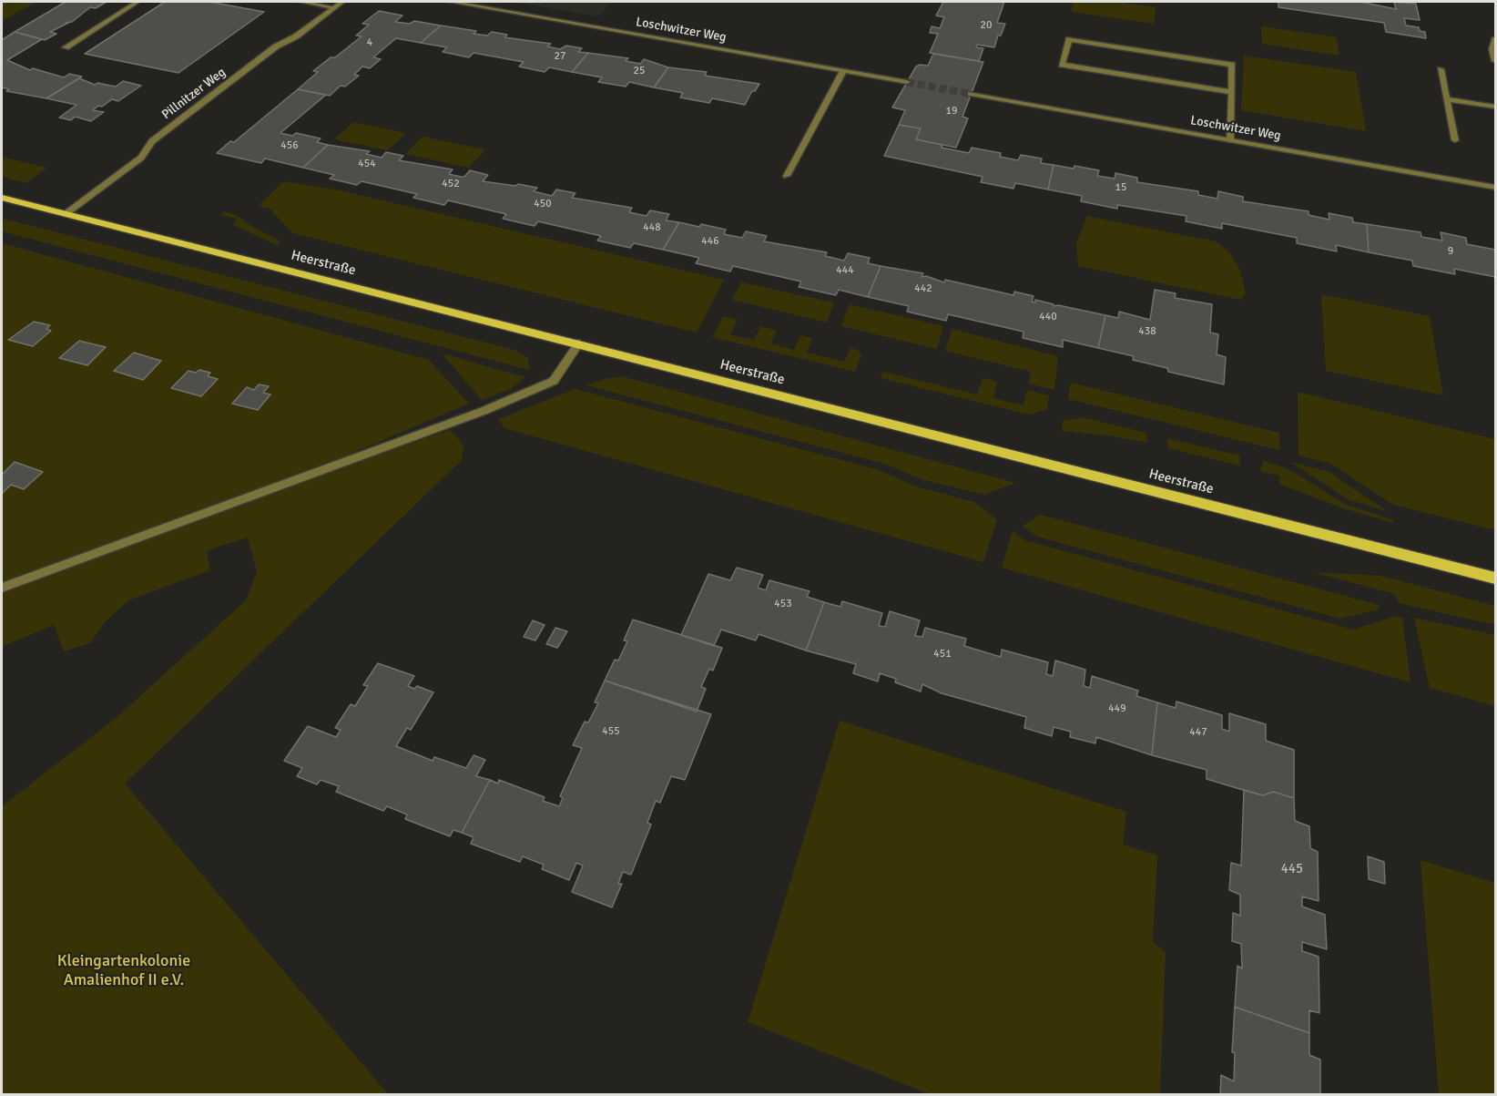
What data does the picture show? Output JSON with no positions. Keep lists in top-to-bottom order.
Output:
{
  "streets": {
    "main road": ["Heerstraße"],
    "street": ["Loschwitzer Weg", "Pillnitzer Weg"]
  },
  "crossings": [
    ["Pillnitzer Weg", "Heerstraße"]
  ],
  "parks": ["Kleingartenkolonie Amalienhof II e.V."],
  "house_numbers": [
    "20",
    "4",
    "27",
    "25",
    "19",
    "456",
    "454",
    "452",
    "15",
    "450",
    "448",
    "446",
    "9",
    "444",
    "442",
    "440",
    "438",
    "453",
    "451",
    "449",
    "455",
    "447",
    "445"
  ]
}
